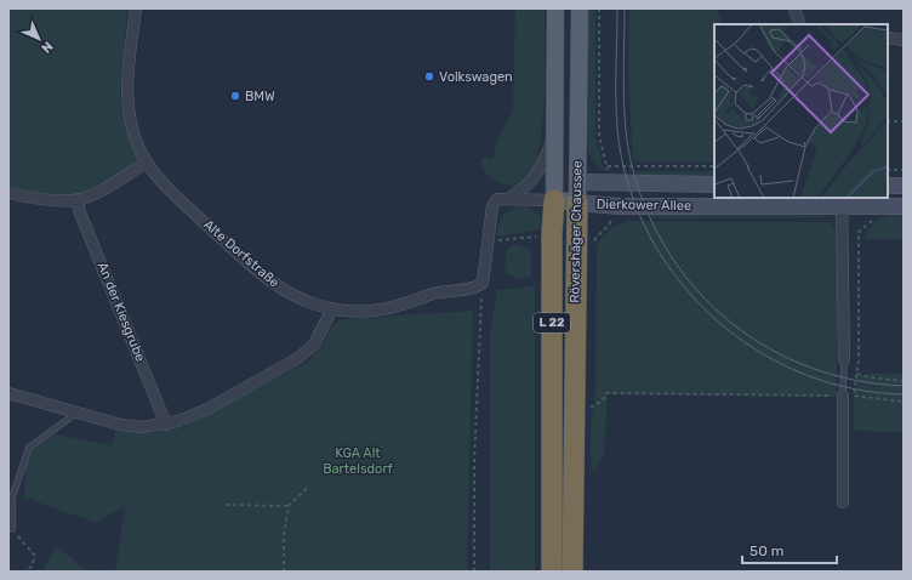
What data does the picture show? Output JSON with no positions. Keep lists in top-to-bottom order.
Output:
{
  "streets": {
    "highway": ["Rövershäger Chaussee", "L 22"],
    "main road": ["Dierkower Allee"],
    "street": ["Alte Dorfstraße", "An der Kiesgrube"]
  },
  "crossings": [
    ["Dierkower Allee", "Rövershäger Chaussee"]
  ],
  "parks": ["KGA Alt Bartelsdorf"],
  "places": ["Volkswagen", "BMW"],
  "scale_bar": "50 m",
  "north": "bottom right"
}
